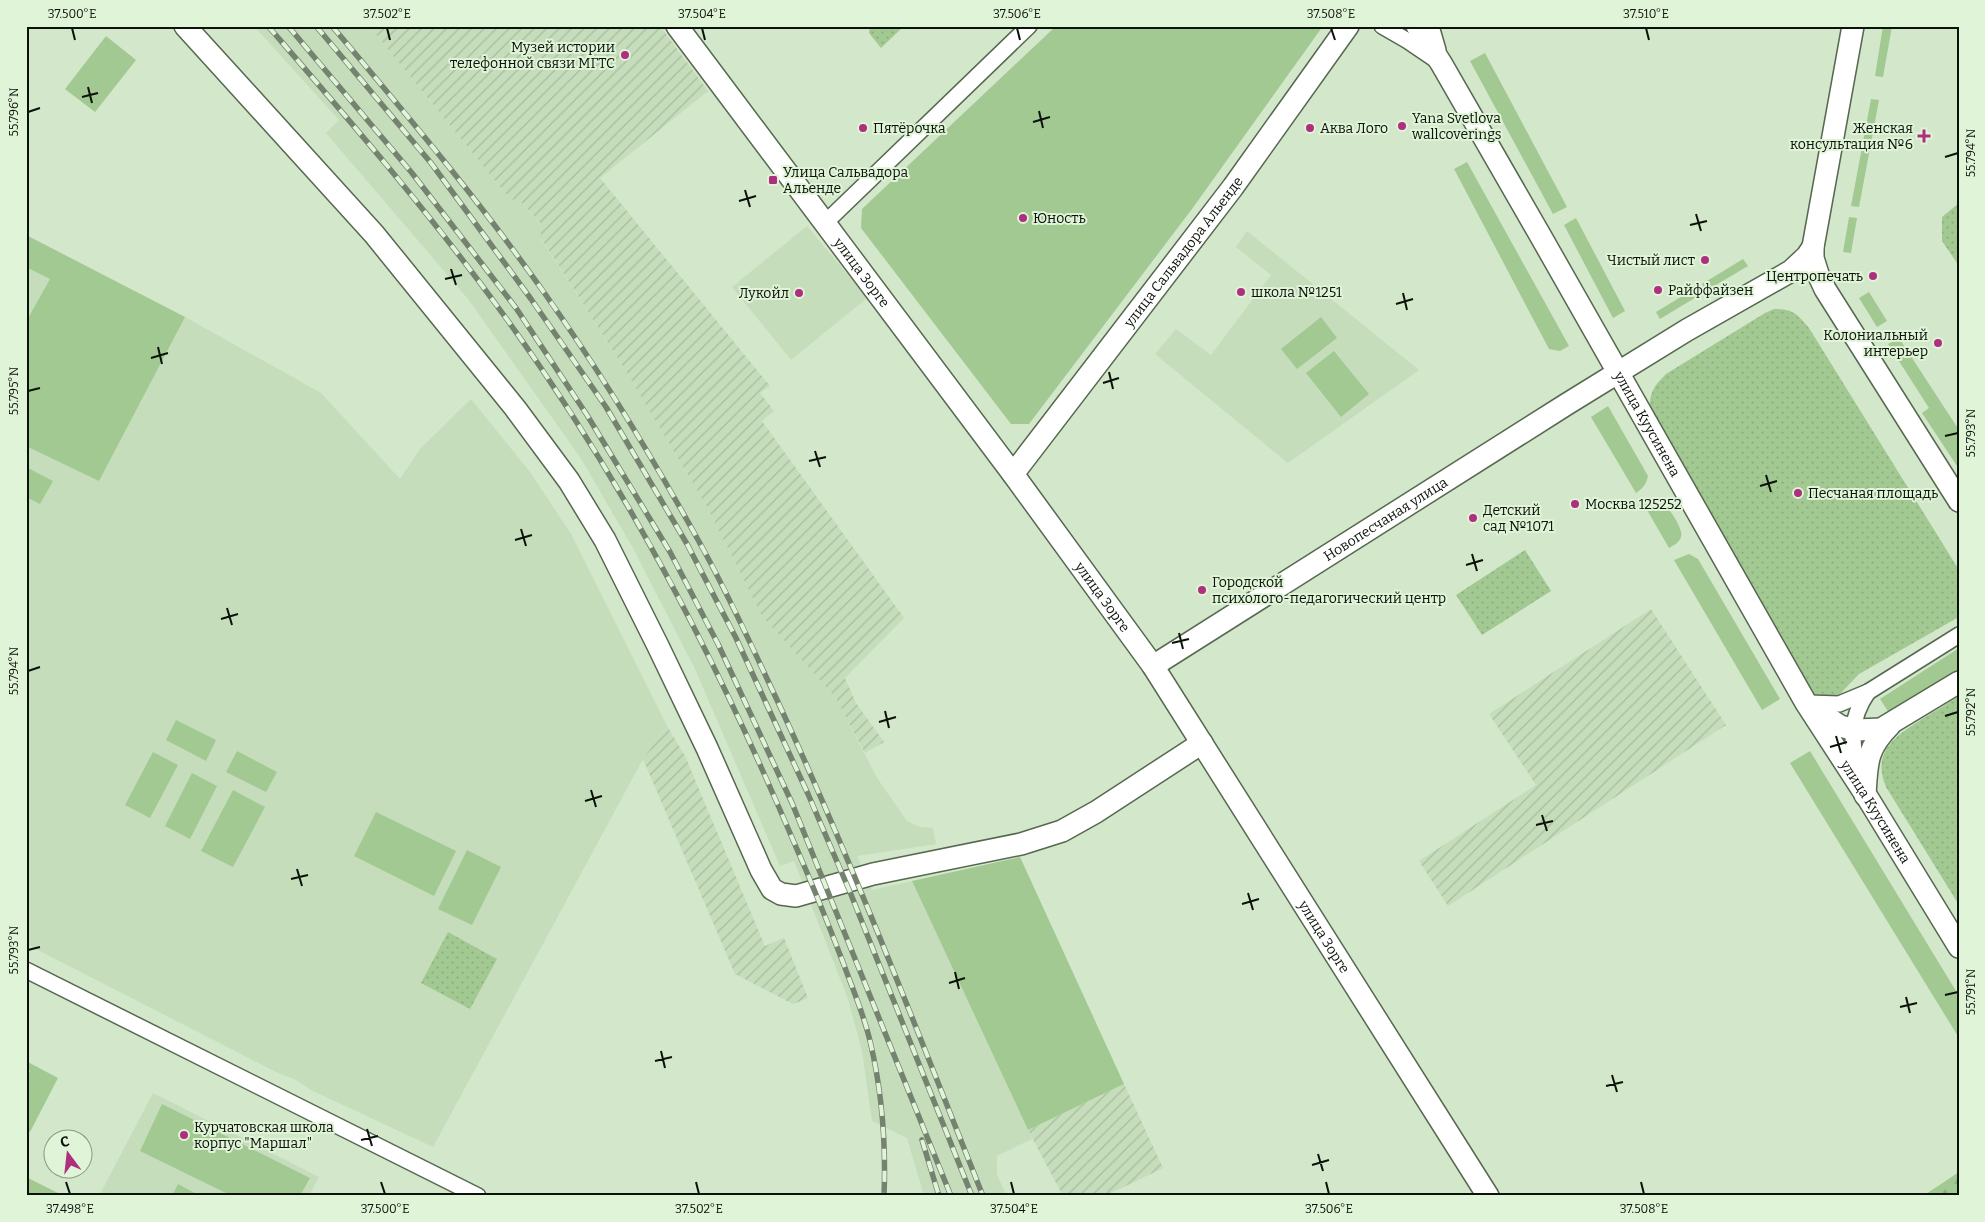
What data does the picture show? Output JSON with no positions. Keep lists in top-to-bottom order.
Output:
{
  "streets": {
    "street": [
      "улица Сальвадора Альенде",
      "улица Зорге",
      "улица Куусинена",
      "Новопесчаная улица"
    ]
  },
  "crossings": [
    ["улица Сальвадора Альенде", "улица Зорге"],
    ["улица Зорге", "Новопесчаная улица"],
    ["улица Куусинена", "Новопесчаная улица"]
  ],
  "places": {
    "other": [
      "Музей истории телефонной связи МГТС",
      "Yana Svetlova wallcoverings",
      "Пятёрочка",
      "Аква Лого",
      "Юность",
      "Чистый лист",
      "Центропечать",
      "Райффайзен",
      "школа №1251",
      "Лукойл",
      "Колониальный интерьер",
      "Песчаная площадь",
      "Москва 125252",
      "Детский сад №1071",
      "Городской психолого-педагогический центр",
      "Курчатовская школа корпус \"Маршал\""
    ],
    "health": ["Женская консультация №6"],
    "transit": ["Улица Сальвадора Альенде"]
  },
  "north": "top",
  "coordinates": [
    "37.500°E",
    "37.502°E",
    "37.504°E",
    "37.506°E",
    "37.508°E",
    "37.510°E",
    "55.796°N",
    "55.794°N",
    "55.795°N",
    "55.793°N",
    "55.792°N",
    "55.791°N",
    "37.498°E"
  ]
}
